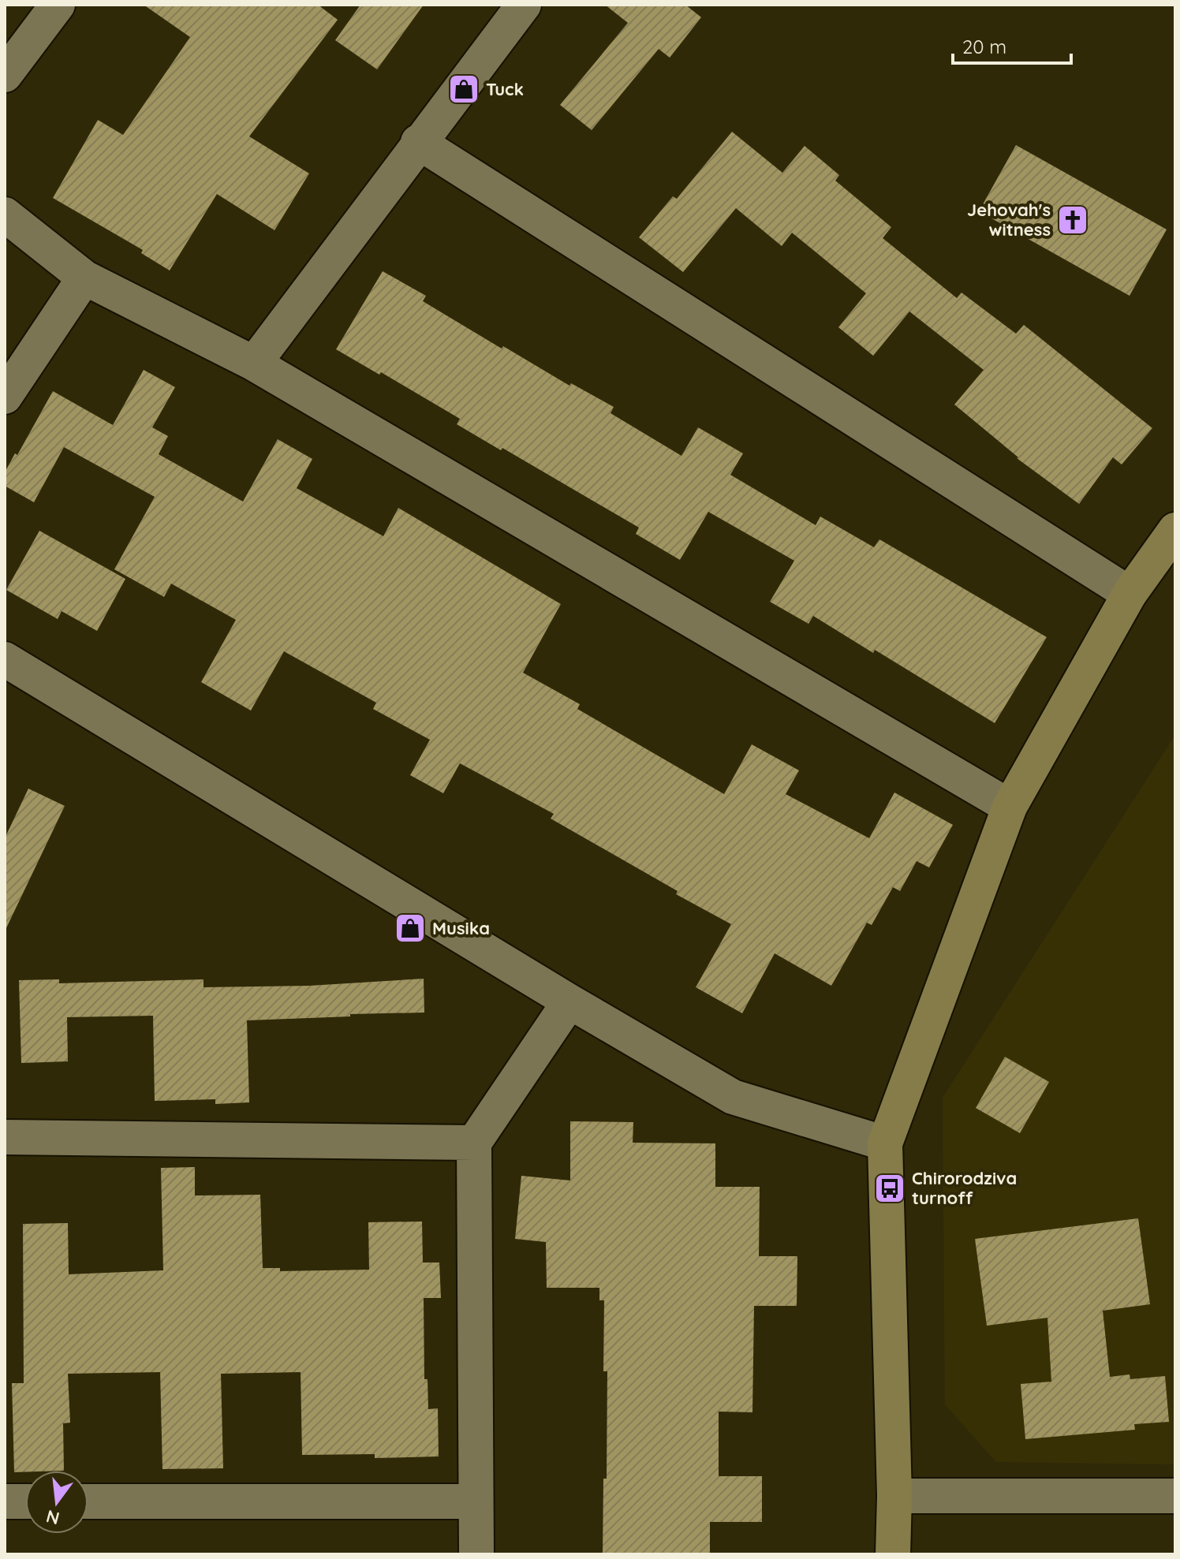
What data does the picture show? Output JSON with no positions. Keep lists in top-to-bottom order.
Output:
{
  "places": {
    "shop": ["Tuck", "Musika"],
    "church": ["Jehovah's witness"],
    "bus stop": ["Chirorodziva turnoff"]
  },
  "scale_bar": "20 m",
  "north": "bottom"
}
